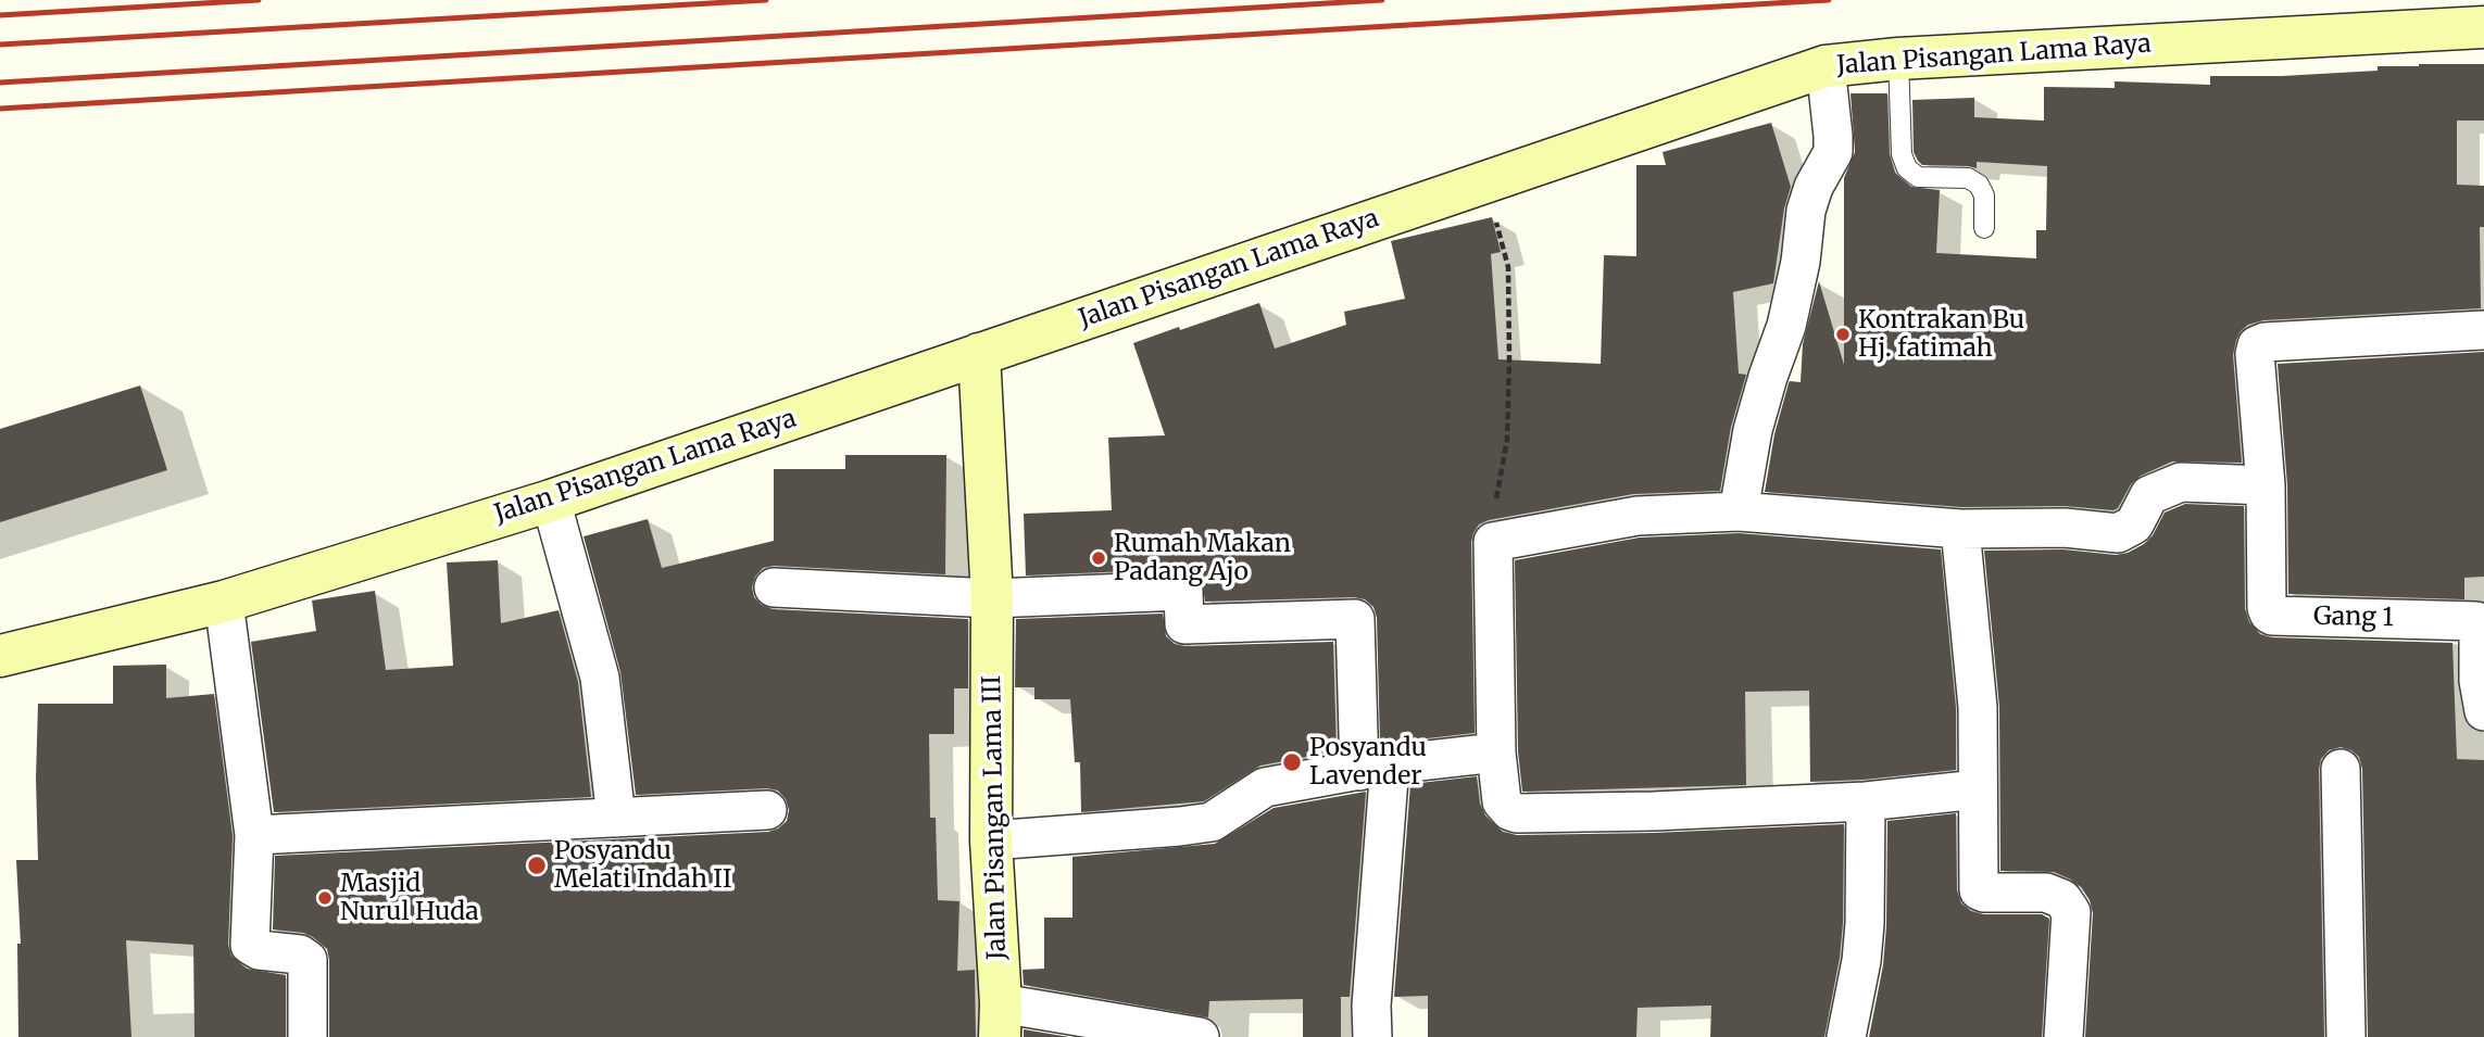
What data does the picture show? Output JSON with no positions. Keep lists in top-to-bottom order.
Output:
{
  "streets": {
    "street": ["Jalan Pisangan Lama Raya", "Gang 1", "Jalan Pisangan Lama III"]
  },
  "crossings": [
    ["Jalan Pisangan Lama Raya", "Jalan Pisangan Lama III"]
  ],
  "places": [
    "Kontrakan Bu Hj. fatimah",
    "Rumah Makan Padang Ajo",
    "Posyandu Lavender",
    "Posyandu Melati Indah II",
    "Masjid Nurul Huda"
  ]
}
